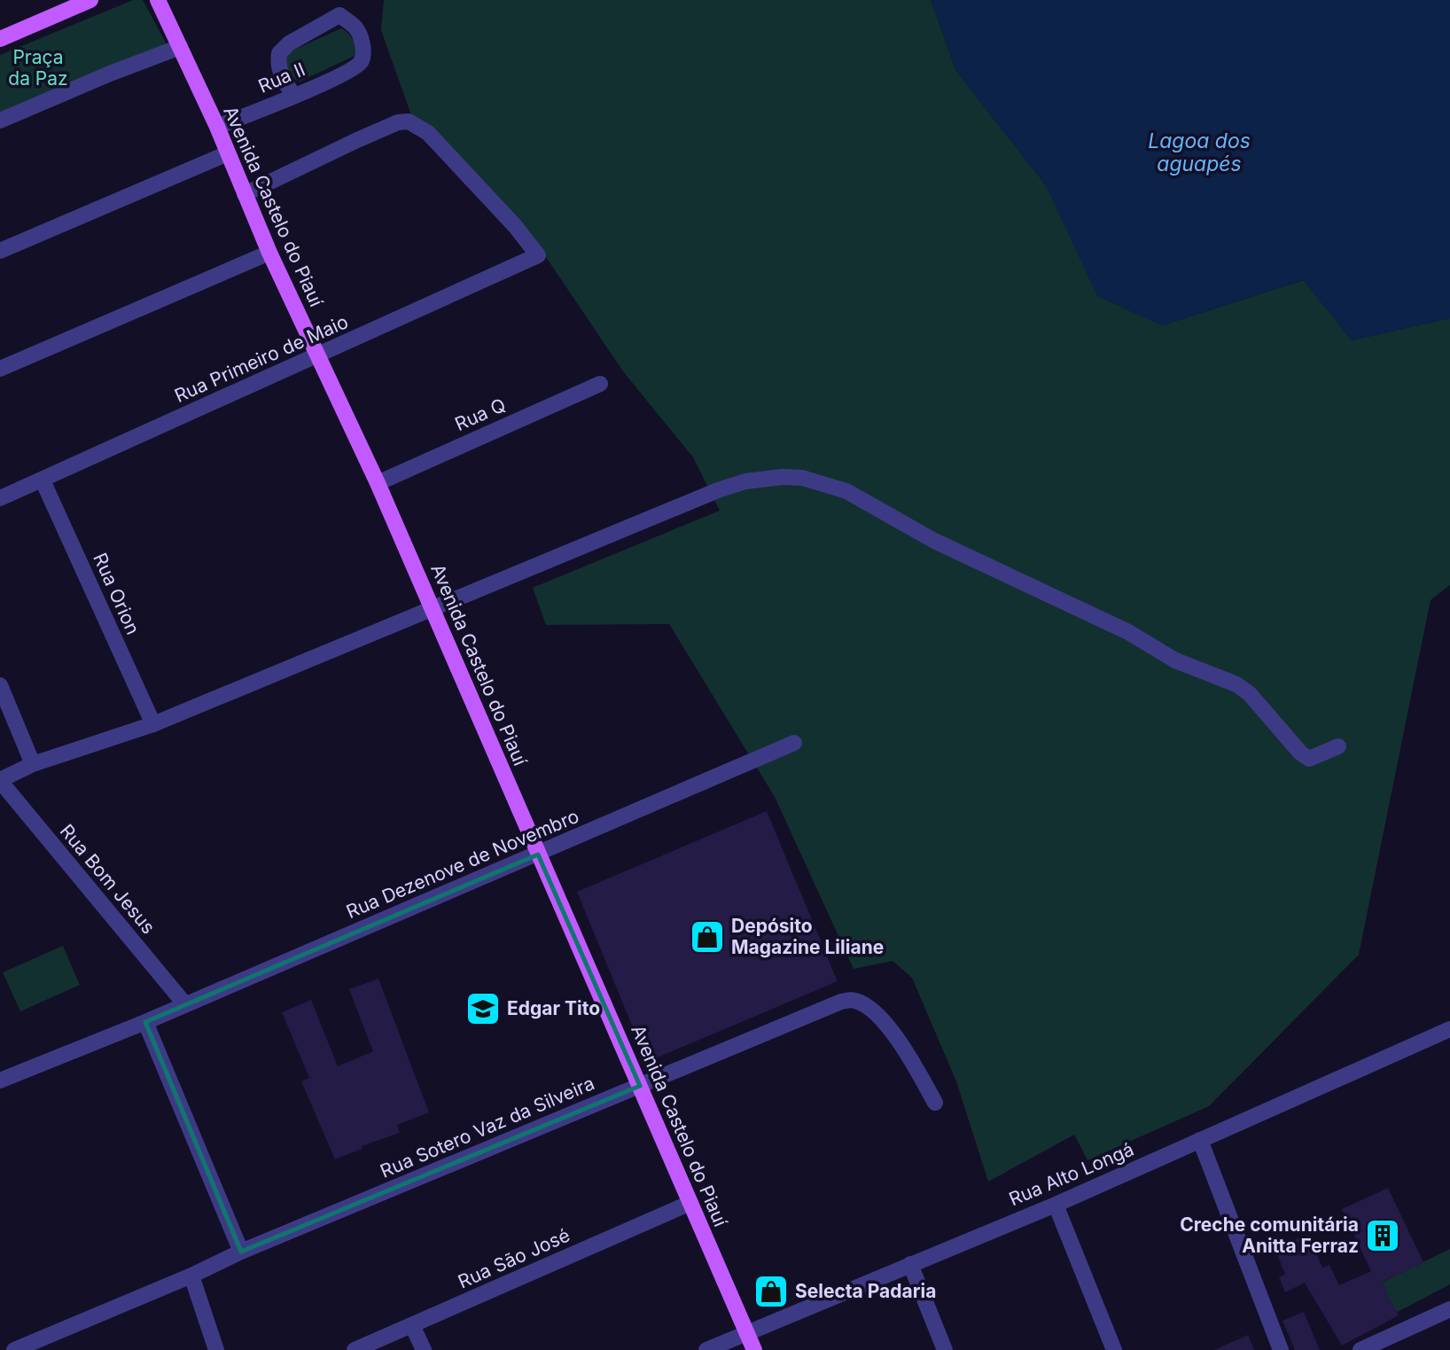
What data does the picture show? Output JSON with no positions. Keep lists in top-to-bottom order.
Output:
{
  "streets": {
    "main road": ["Avenida Castelo do Piauí"],
    "street": [
      "Rua II",
      "Rua Primeiro de Maio",
      "Rua Q",
      "Rua Orion",
      "Rua Dezenove de Novembro",
      "Rua Bom Jesus",
      "Rua Sotero Vaz da Silveira",
      "Rua Alto Longá",
      "Rua São José"
    ]
  },
  "crossings": [
    ["Rua II", "Avenida Castelo do Piauí"],
    ["Avenida Castelo do Piauí", "Rua Primeiro de Maio"],
    ["Avenida Castelo do Piauí", "Rua Q"],
    ["Avenida Castelo do Piauí", "Rua Dezenove de Novembro"],
    ["Avenida Castelo do Piauí", "Rua Sotero Vaz da Silveira"],
    ["Avenida Castelo do Piauí", "Rua Alto Longá"],
    ["Avenida Castelo do Piauí", "Rua São José"],
    ["Rua Primeiro de Maio", "Rua Orion"],
    ["Rua Dezenove de Novembro", "Rua Bom Jesus"]
  ],
  "water": ["Lagoa dos aguapés"],
  "parks": ["Praça da Paz"],
  "places": {
    "shop": ["Depósito Magazine Liliane", "Selecta Padaria"],
    "school or university": ["Edgar Tito"],
    "building": ["Creche comunitária Anitta Ferraz"]
  }
}
